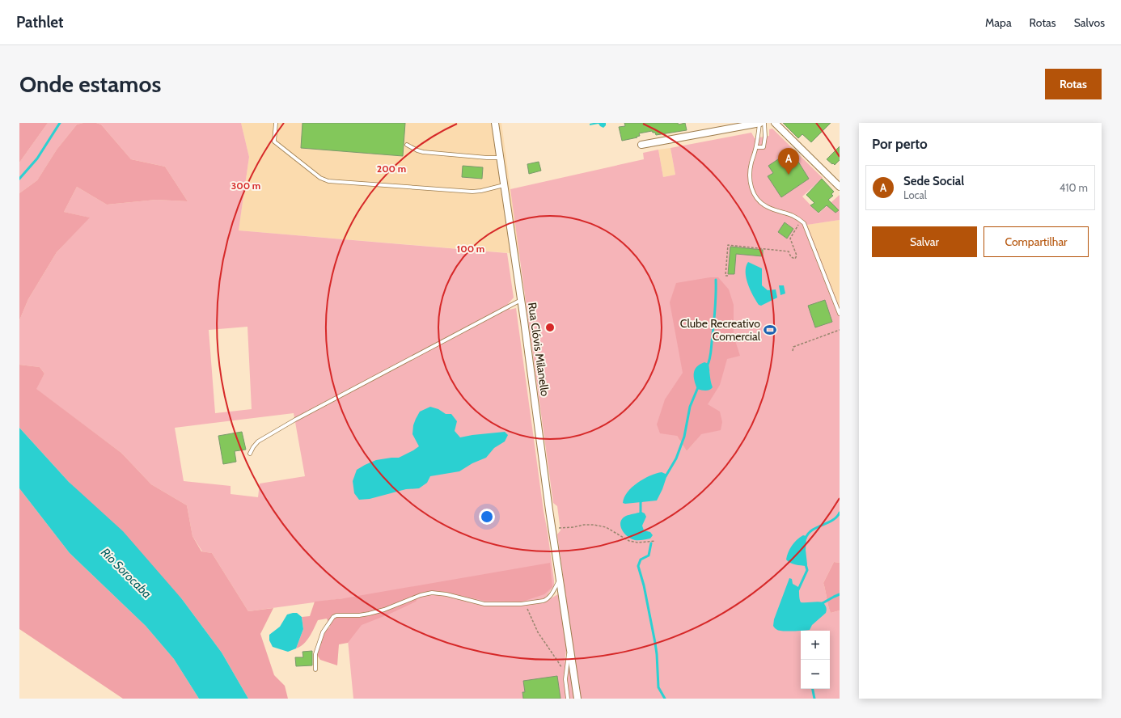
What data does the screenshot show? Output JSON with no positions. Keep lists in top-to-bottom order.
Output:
{
  "streets": {
    "street": ["Rua Clóvis Milanello"]
  },
  "water": ["Rio Sorocaba"],
  "places": {
    "sports": ["Clube Recreativo Comercial"]
  },
  "page": {
    "header": "Pathlet",
    "nav": ["Mapa", "Rotas", "Salvos"],
    "buttons": [
      "Rotas",
      ["Salvar", "Compartilhar"]
    ],
    "title": "Onde estamos",
    "heading": "Por perto",
    "pins": "A",
    "list": [
      {
        "mark": "A",
        "name": "Sede Social",
        "note": "Local",
        "value": "410 m"
      }
    ],
    "map_buttons": ["+", "−"]
  },
  "rings": ["200 m", "300 m", "100 m"]
}
